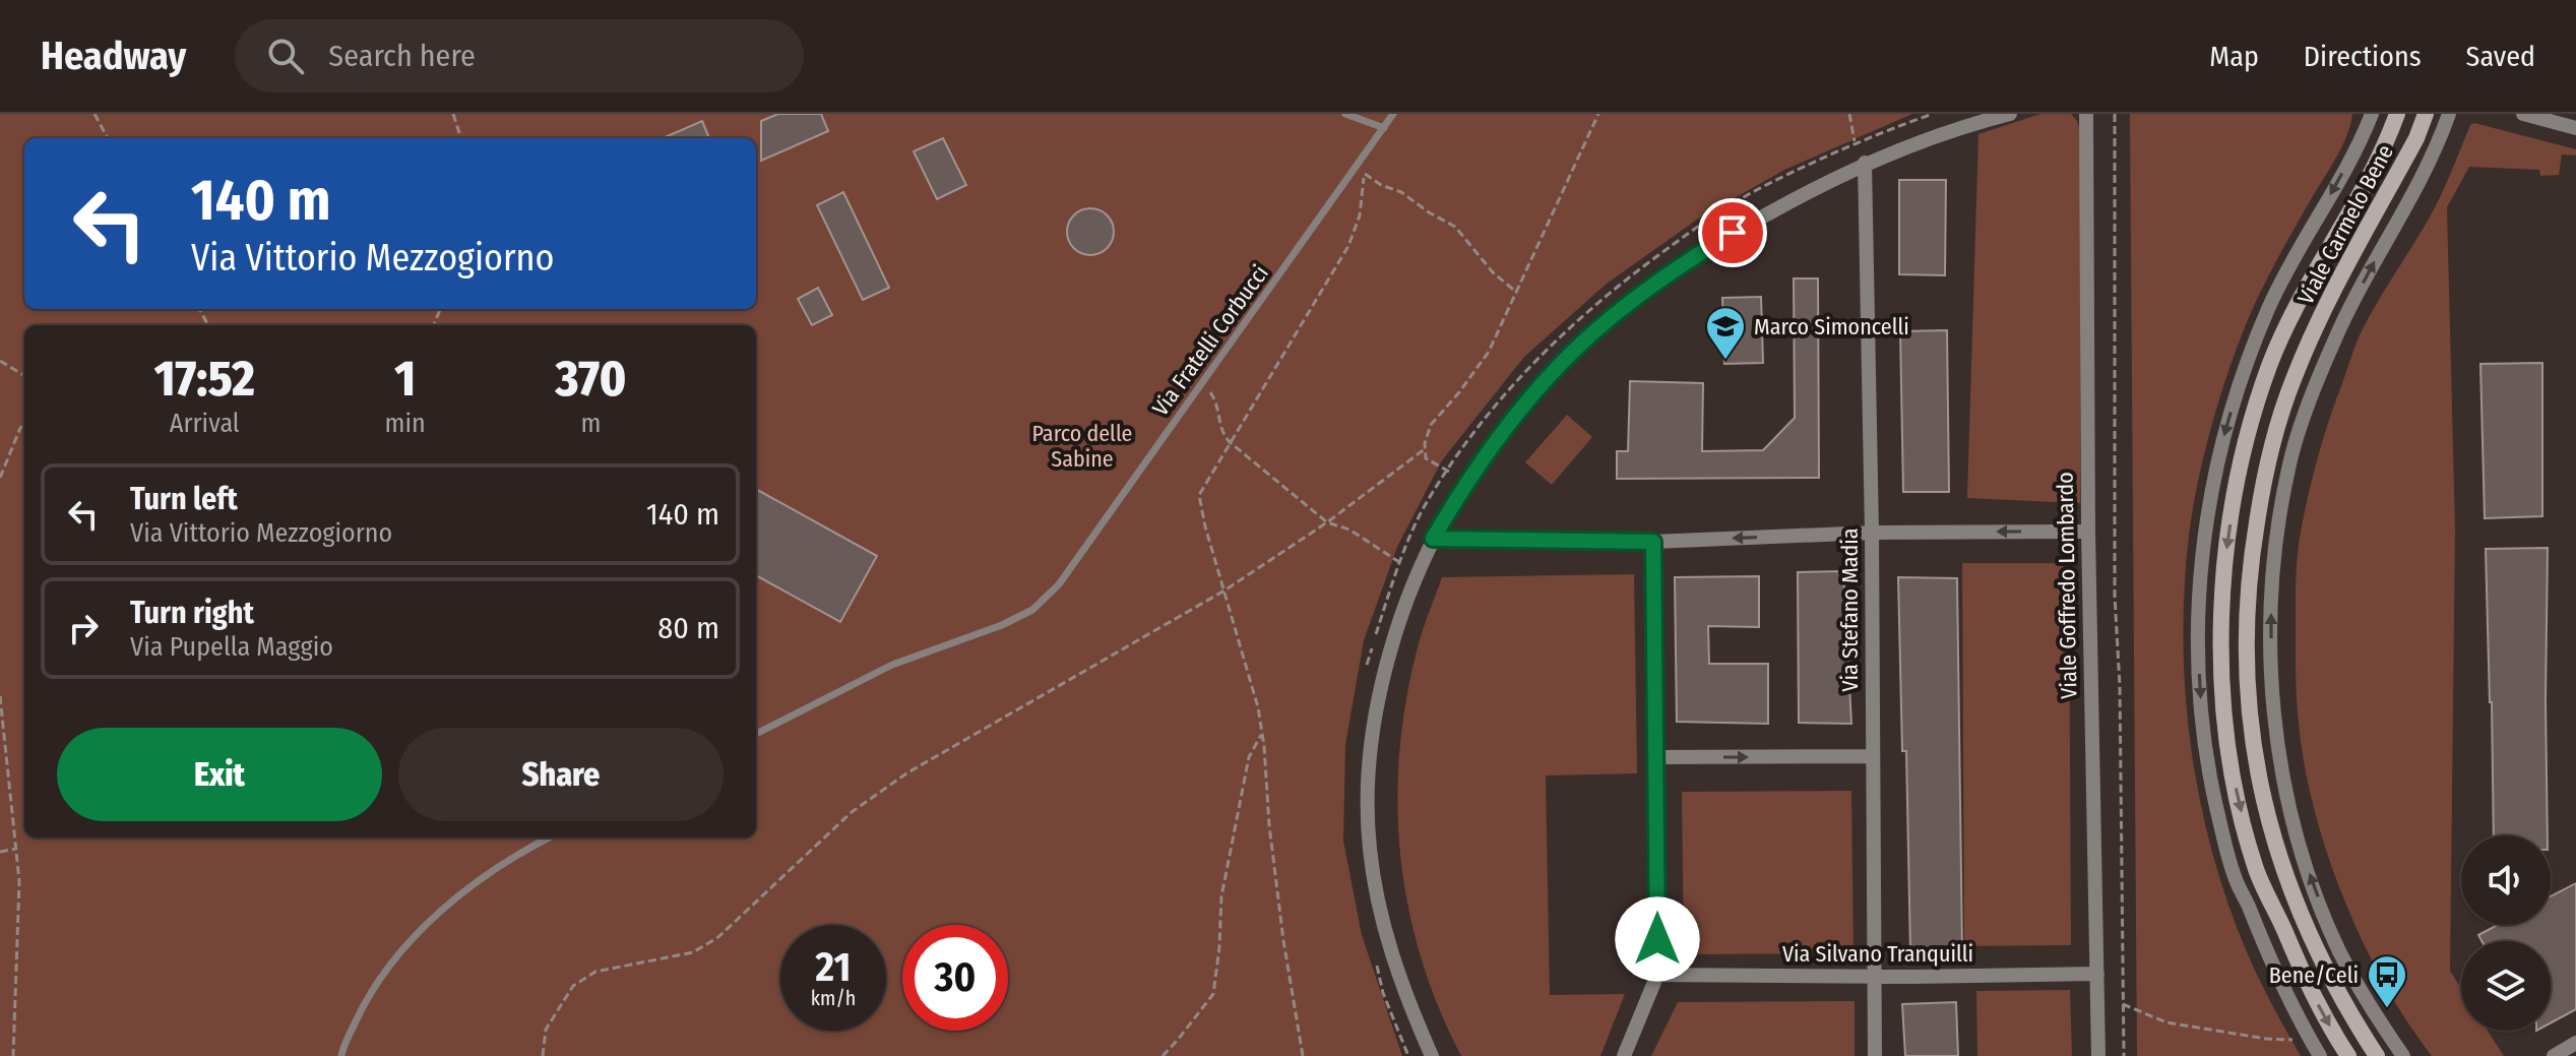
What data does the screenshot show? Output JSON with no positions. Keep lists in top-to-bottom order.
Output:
{
  "streets": {
    "street": [
      "Viale Carmelo Bene",
      "Viale Goffredo Lombardo",
      "Via Stefano Madia",
      "Via Silvano Tranquilli"
    ],
    "lane": ["Via Fratelli Corbucci"]
  },
  "crossings": [
    ["Viale Goffredo Lombardo", "Via Silvano Tranquilli"],
    ["Via Stefano Madia", "Via Silvano Tranquilli"]
  ],
  "parks": ["Parco delle Sabine"],
  "places": {
    "school or university": ["Marco Simoncelli"],
    "bus stop": ["Bene/Celi"]
  },
  "page": {
    "header": "Headway",
    "search": "Search here",
    "nav": ["Map", "Directions", "Saved"],
    "turn": ["140 m", "Via Vittorio Mezzogiorno"],
    "eta": [
      "17:52",
      "Arrival",
      "1",
      "min",
      "370",
      "m"
    ],
    "list": [
      {
        "name": "Turn left",
        "note": "Via Vittorio Mezzogiorno",
        "value": "140 m"
      },
      {
        "name": "Turn right",
        "note": "Via Pupella Maggio",
        "value": "80 m"
      }
    ],
    "buttons": ["Exit", "Share"],
    "speed": "21 km/h",
    "limit": "30"
  }
}
